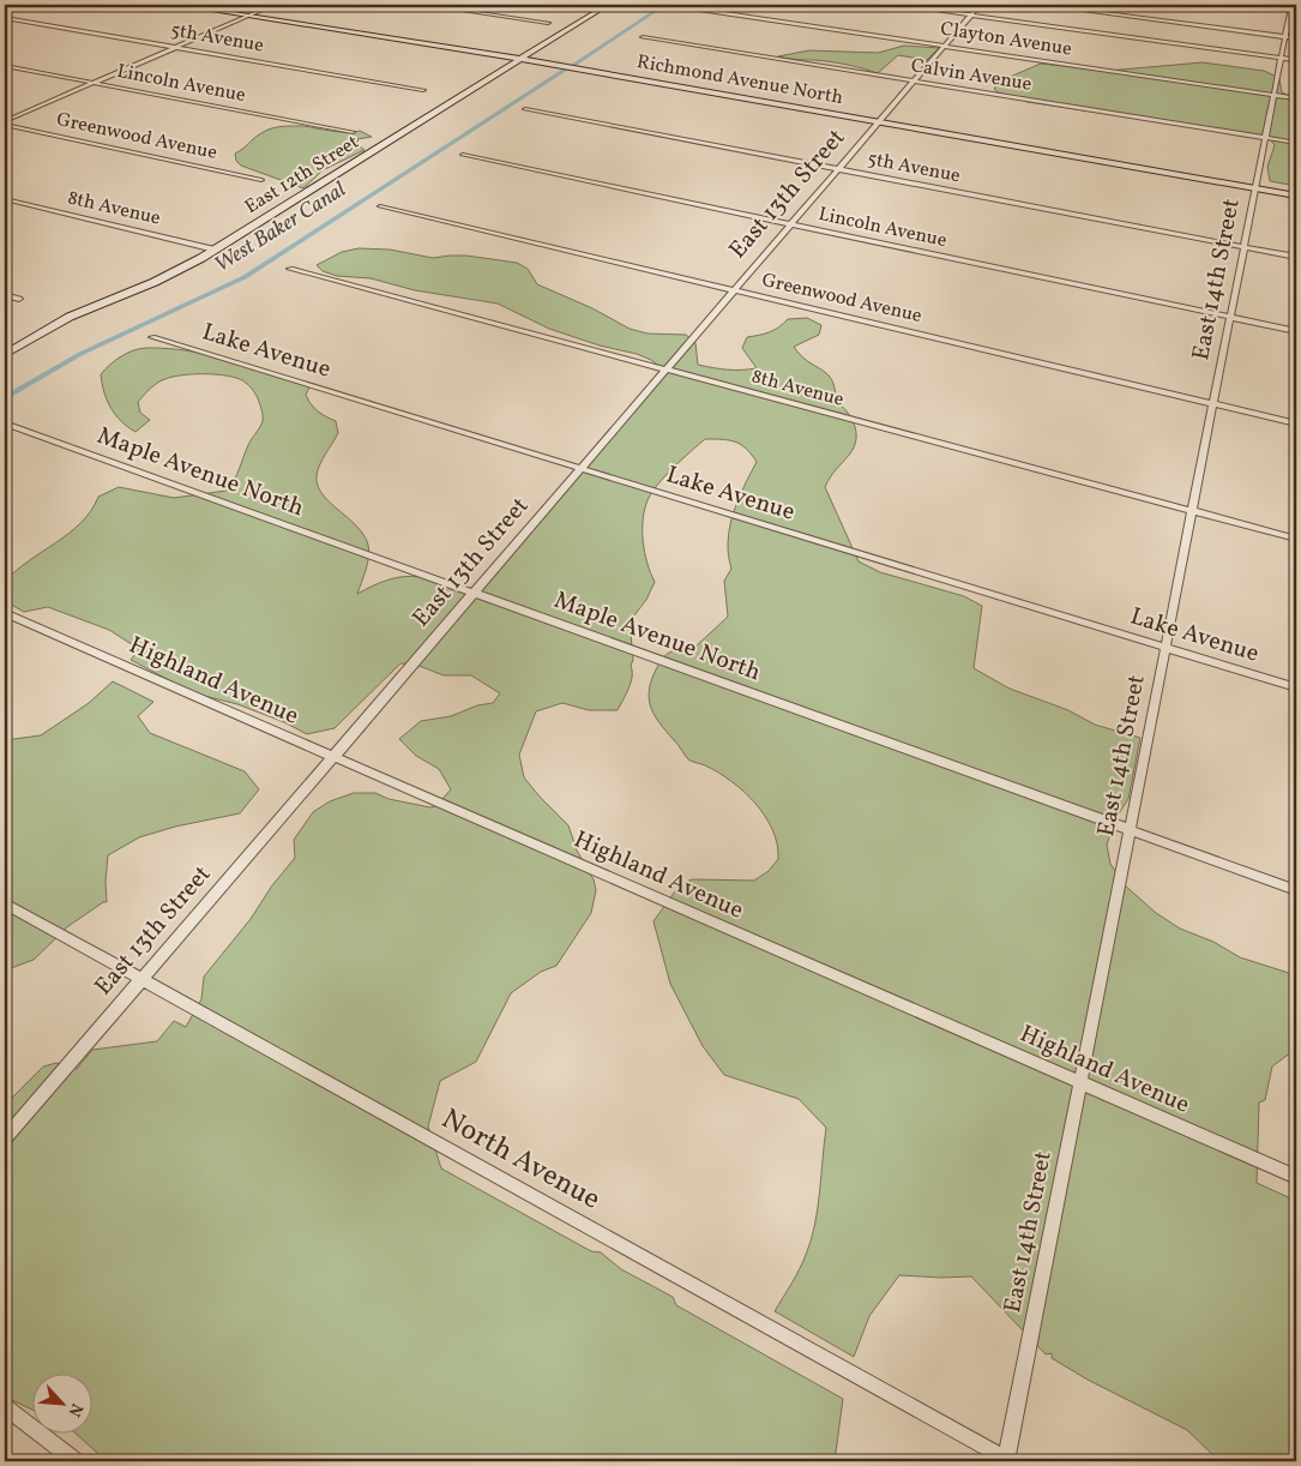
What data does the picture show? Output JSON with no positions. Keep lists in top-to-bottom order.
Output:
{
  "streets": {
    "street": [
      "5th Avenue",
      "Clayton Avenue",
      "Calvin Avenue",
      "Richmond Avenue North",
      "Lincoln Avenue",
      "Greenwood Avenue",
      "East 12th Street",
      "East 13th Street",
      "8th Avenue",
      "East 14th Street",
      "Lake Avenue",
      "Maple Avenue North",
      "Highland Avenue",
      "North Avenue"
    ]
  },
  "crossings": [
    ["5th Avenue", "East 13th Street"],
    ["5th Avenue", "East 14th Street"],
    ["Clayton Avenue", "East 13th Street"],
    ["Clayton Avenue", "East 14th Street"],
    ["Calvin Avenue", "East 13th Street"],
    ["Calvin Avenue", "East 14th Street"],
    ["Richmond Avenue North", "East 12th Street"],
    ["Richmond Avenue North", "East 13th Street"],
    ["Richmond Avenue North", "East 14th Street"],
    ["Lincoln Avenue", "East 13th Street"],
    ["Lincoln Avenue", "East 14th Street"],
    ["Greenwood Avenue", "East 13th Street"],
    ["Greenwood Avenue", "East 14th Street"],
    ["East 12th Street", "8th Avenue"],
    ["East 13th Street", "8th Avenue"],
    ["East 13th Street", "Lake Avenue"],
    ["East 13th Street", "Maple Avenue North"],
    ["East 13th Street", "Highland Avenue"],
    ["East 13th Street", "North Avenue"],
    ["8th Avenue", "East 14th Street"],
    ["East 14th Street", "Lake Avenue"],
    ["East 14th Street", "Maple Avenue North"],
    ["East 14th Street", "Highland Avenue"],
    ["East 14th Street", "North Avenue"]
  ],
  "water": ["West Baker Canal"],
  "north": "bottom right"
}
